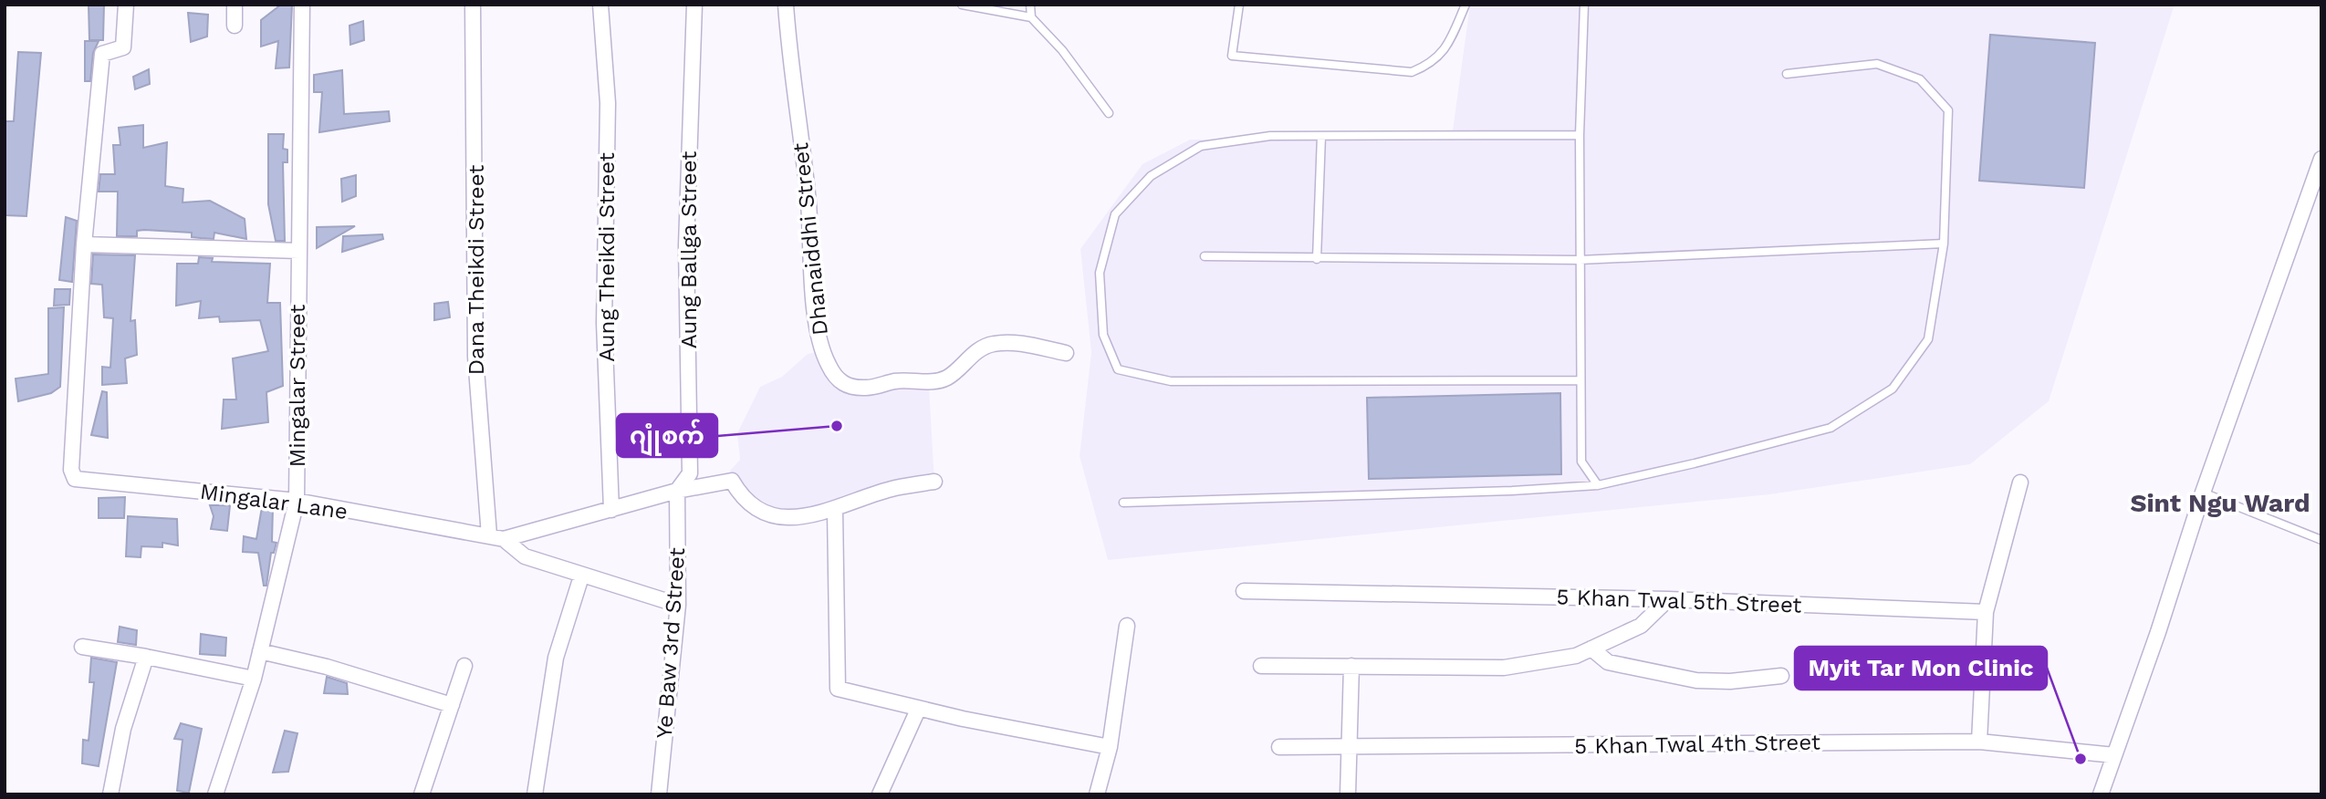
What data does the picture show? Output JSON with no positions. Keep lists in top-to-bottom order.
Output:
{
  "streets": {
    "street": [
      "Dhanaiddhi Street",
      "Aung Ballga Street",
      "Aung Theikdi Street",
      "Dana Theikdi Street",
      "Mingalar Street",
      "Mingalar Lane",
      "5 Khan Twal 5th Street",
      "Ye Baw 3rd Street",
      "5 Khan Twal 4th Street"
    ]
  },
  "crossings": [
    ["Aung Ballga Street", "Mingalar Lane"],
    ["Aung Ballga Street", "Ye Baw 3rd Street"],
    ["Aung Theikdi Street", "Mingalar Lane"],
    ["Dana Theikdi Street", "Mingalar Lane"],
    ["Mingalar Street", "Mingalar Lane"],
    ["Mingalar Lane", "Ye Baw 3rd Street"]
  ],
  "districts": ["Sint Ngu Ward"],
  "places": ["ဂျုံစက်", "Myit Tar Mon Clinic"]
}
